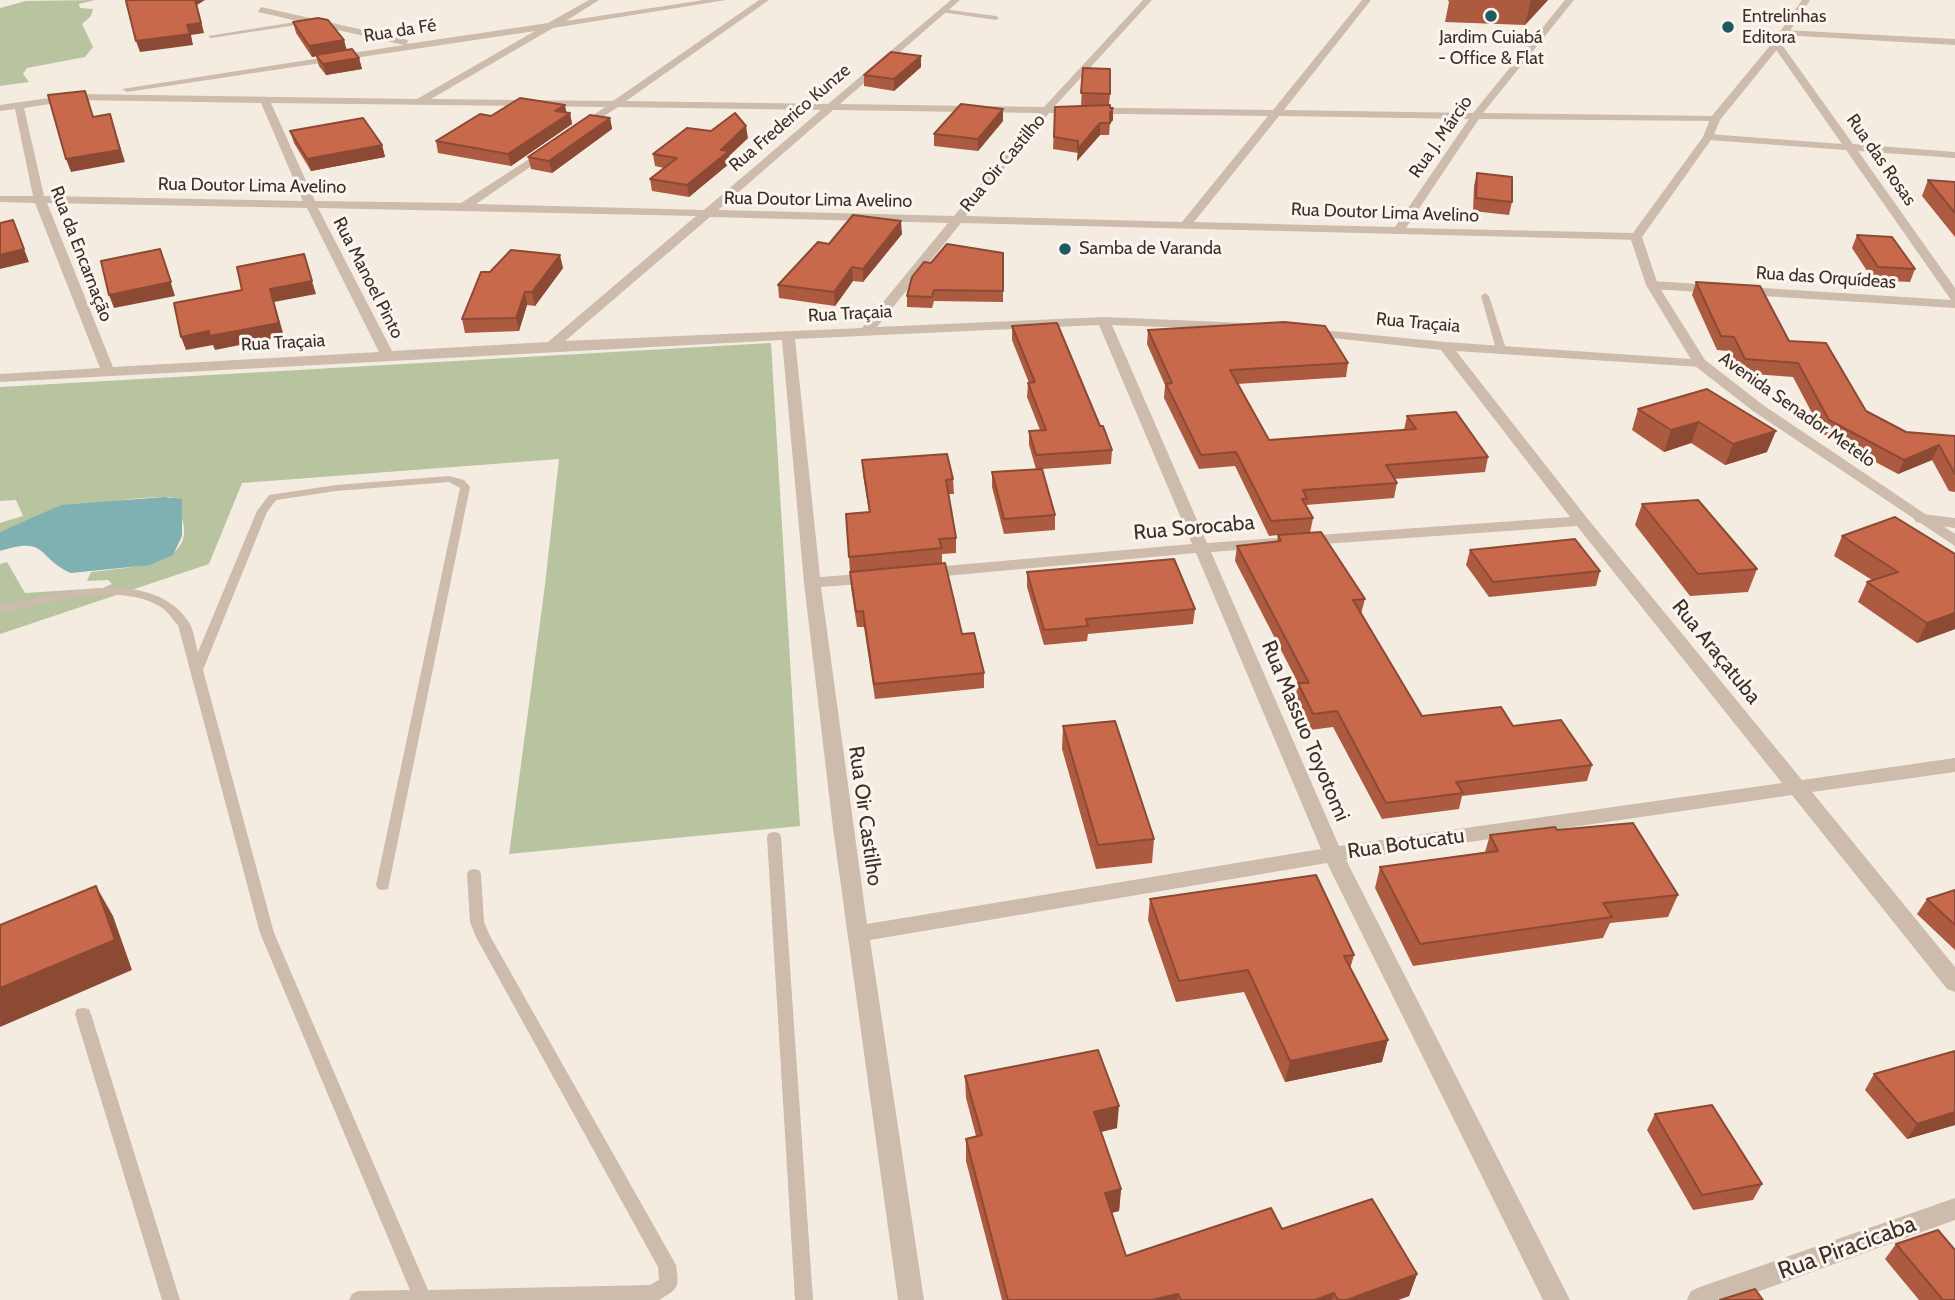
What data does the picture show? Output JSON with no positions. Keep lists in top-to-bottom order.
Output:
{
  "streets": {
    "street": [
      "Rua da Fé",
      "Rua Frederico Kunze",
      "Rua J. Márcio",
      "Rua das Rosas",
      "Rua Oir Castilho",
      "Rua Doutor Lima Avelino",
      "Rua da Encarnação",
      "Rua Manoel Pinto",
      "Rua das Orquídeas",
      "Rua Traçaia",
      "Avenida Senador Metelo",
      "Rua Sorocaba",
      "Rua Araçatuba",
      "Rua Massuo Toyotomi",
      "Rua Botucatu",
      "Rua Piracicaba"
    ]
  },
  "crossings": [
    ["Rua da Fé", "Rua da Encarnação"],
    ["Rua Frederico Kunze", "Rua Doutor Lima Avelino"],
    ["Rua Frederico Kunze", "Rua Traçaia"],
    ["Rua J. Márcio", "Rua Doutor Lima Avelino"],
    ["Rua Oir Castilho", "Rua Doutor Lima Avelino"],
    ["Rua Oir Castilho", "Rua Traçaia"],
    ["Rua Oir Castilho", "Rua Sorocaba"],
    ["Rua Oir Castilho", "Rua Botucatu"],
    ["Rua Doutor Lima Avelino", "Rua da Encarnação"],
    ["Rua Doutor Lima Avelino", "Rua Manoel Pinto"],
    ["Rua Doutor Lima Avelino", "Avenida Senador Metelo"],
    ["Rua da Encarnação", "Rua Traçaia"],
    ["Rua Manoel Pinto", "Rua Traçaia"],
    ["Rua das Orquídeas", "Avenida Senador Metelo"],
    ["Rua Traçaia", "Avenida Senador Metelo"],
    ["Rua Traçaia", "Rua Araçatuba"],
    ["Rua Traçaia", "Rua Massuo Toyotomi"],
    ["Rua Sorocaba", "Rua Araçatuba"],
    ["Rua Sorocaba", "Rua Massuo Toyotomi"],
    ["Rua Araçatuba", "Rua Botucatu"],
    ["Rua Massuo Toyotomi", "Rua Botucatu"]
  ],
  "places": ["Jardim Cuiabá - Office & Flat", "Entrelinhas Editora", "Samba de Varanda"]
}
